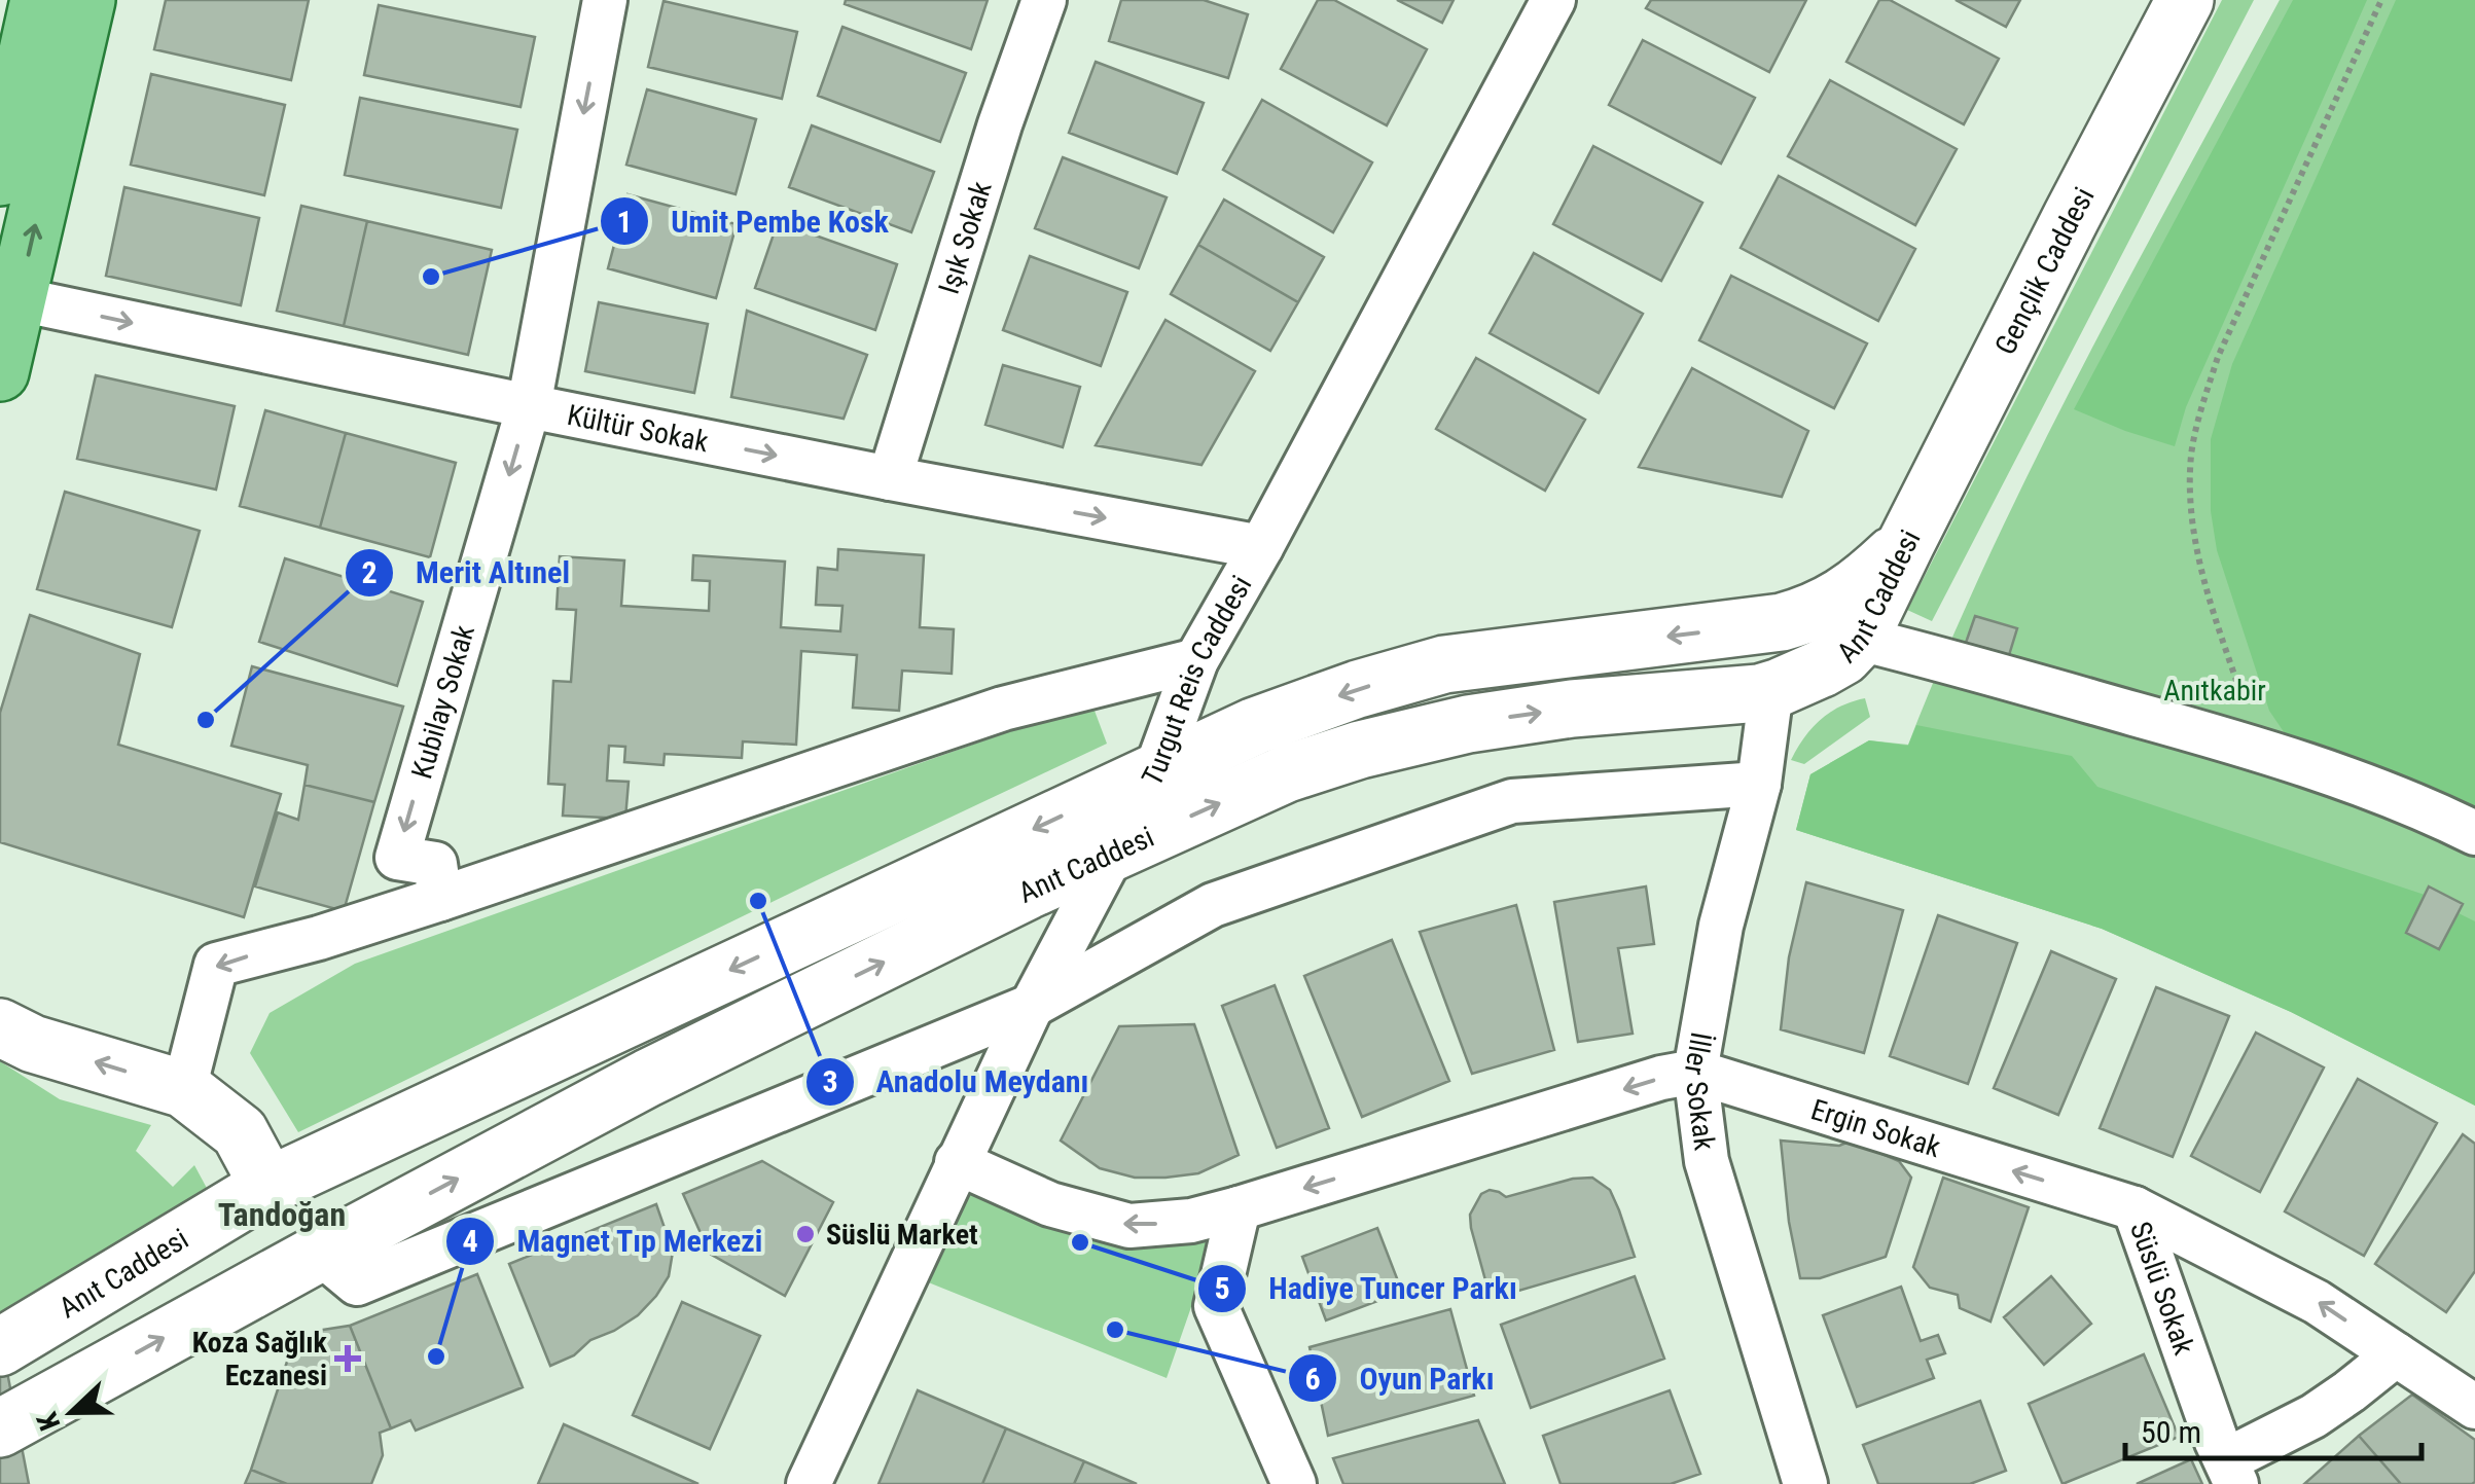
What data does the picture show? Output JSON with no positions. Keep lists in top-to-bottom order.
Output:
{
  "streets": {
    "main road": ["Gençlik Caddesi", "Anıt Caddesi"],
    "street": [
      "Işık Sokak",
      "Kültür Sokak",
      "Turgut Reis Caddesi",
      "Kubilay Sokak",
      "İller Sokak",
      "Ergin Sokak",
      "Süslü Sokak"
    ]
  },
  "crossings": [
    ["Işık Sokak", "Kültür Sokak"],
    ["Gençlik Caddesi", "Anıt Caddesi"],
    ["Kültür Sokak", "Turgut Reis Caddesi"],
    ["Kültür Sokak", "Kubilay Sokak"],
    ["Anıt Caddesi", "Turgut Reis Caddesi"],
    ["Anıt Caddesi", "İller Sokak"],
    ["Turgut Reis Caddesi", "Ergin Sokak"],
    ["İller Sokak", "Ergin Sokak"],
    ["Ergin Sokak", "Süslü Sokak"]
  ],
  "one_way": ["Kültür Sokak", "Kubilay Sokak", "Ergin Sokak"],
  "districts": ["Tandoğan"],
  "parks": ["Anıtkabir"],
  "places": {
    "other": [
      "Umit Pembe Kosk",
      "Merit Altınel",
      "Anadolu Meydanı",
      "Süslü Market",
      "Hadiye Tuncer Parkı",
      "Oyun Parkı",
      "Magnet Tıp Merkezi"
    ],
    "health": ["Koza Sağlık Eczanesi"]
  },
  "scale_bar": "50 m",
  "north": "left"
}
